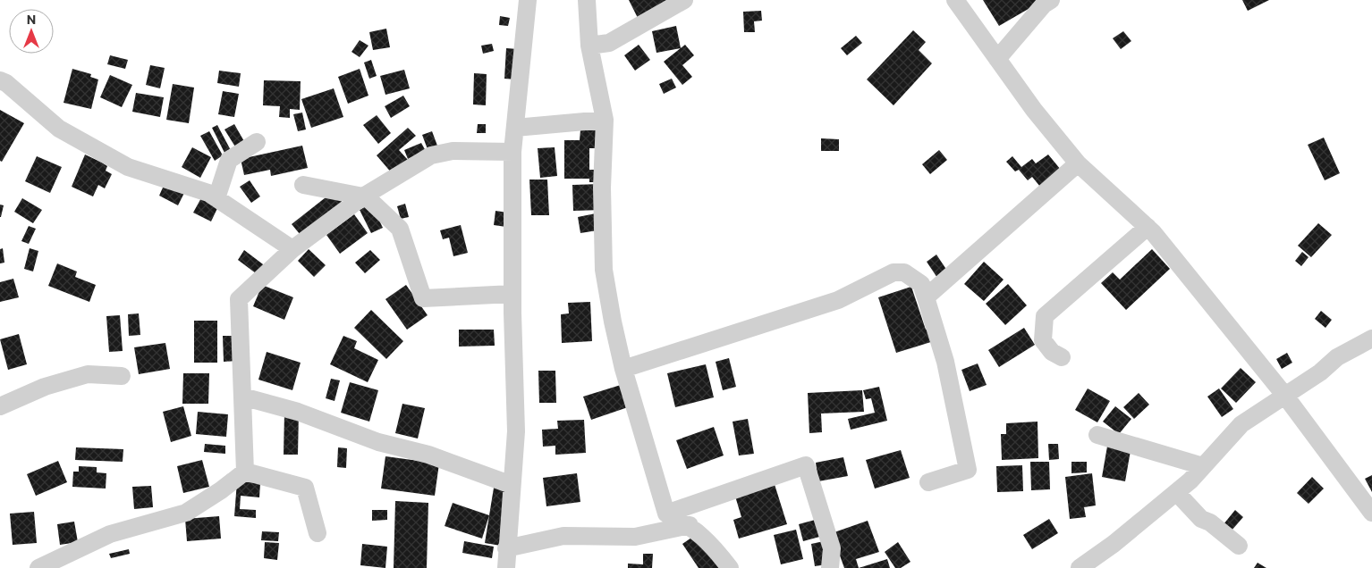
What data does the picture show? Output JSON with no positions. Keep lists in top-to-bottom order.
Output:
{
  "north": "top"
}
